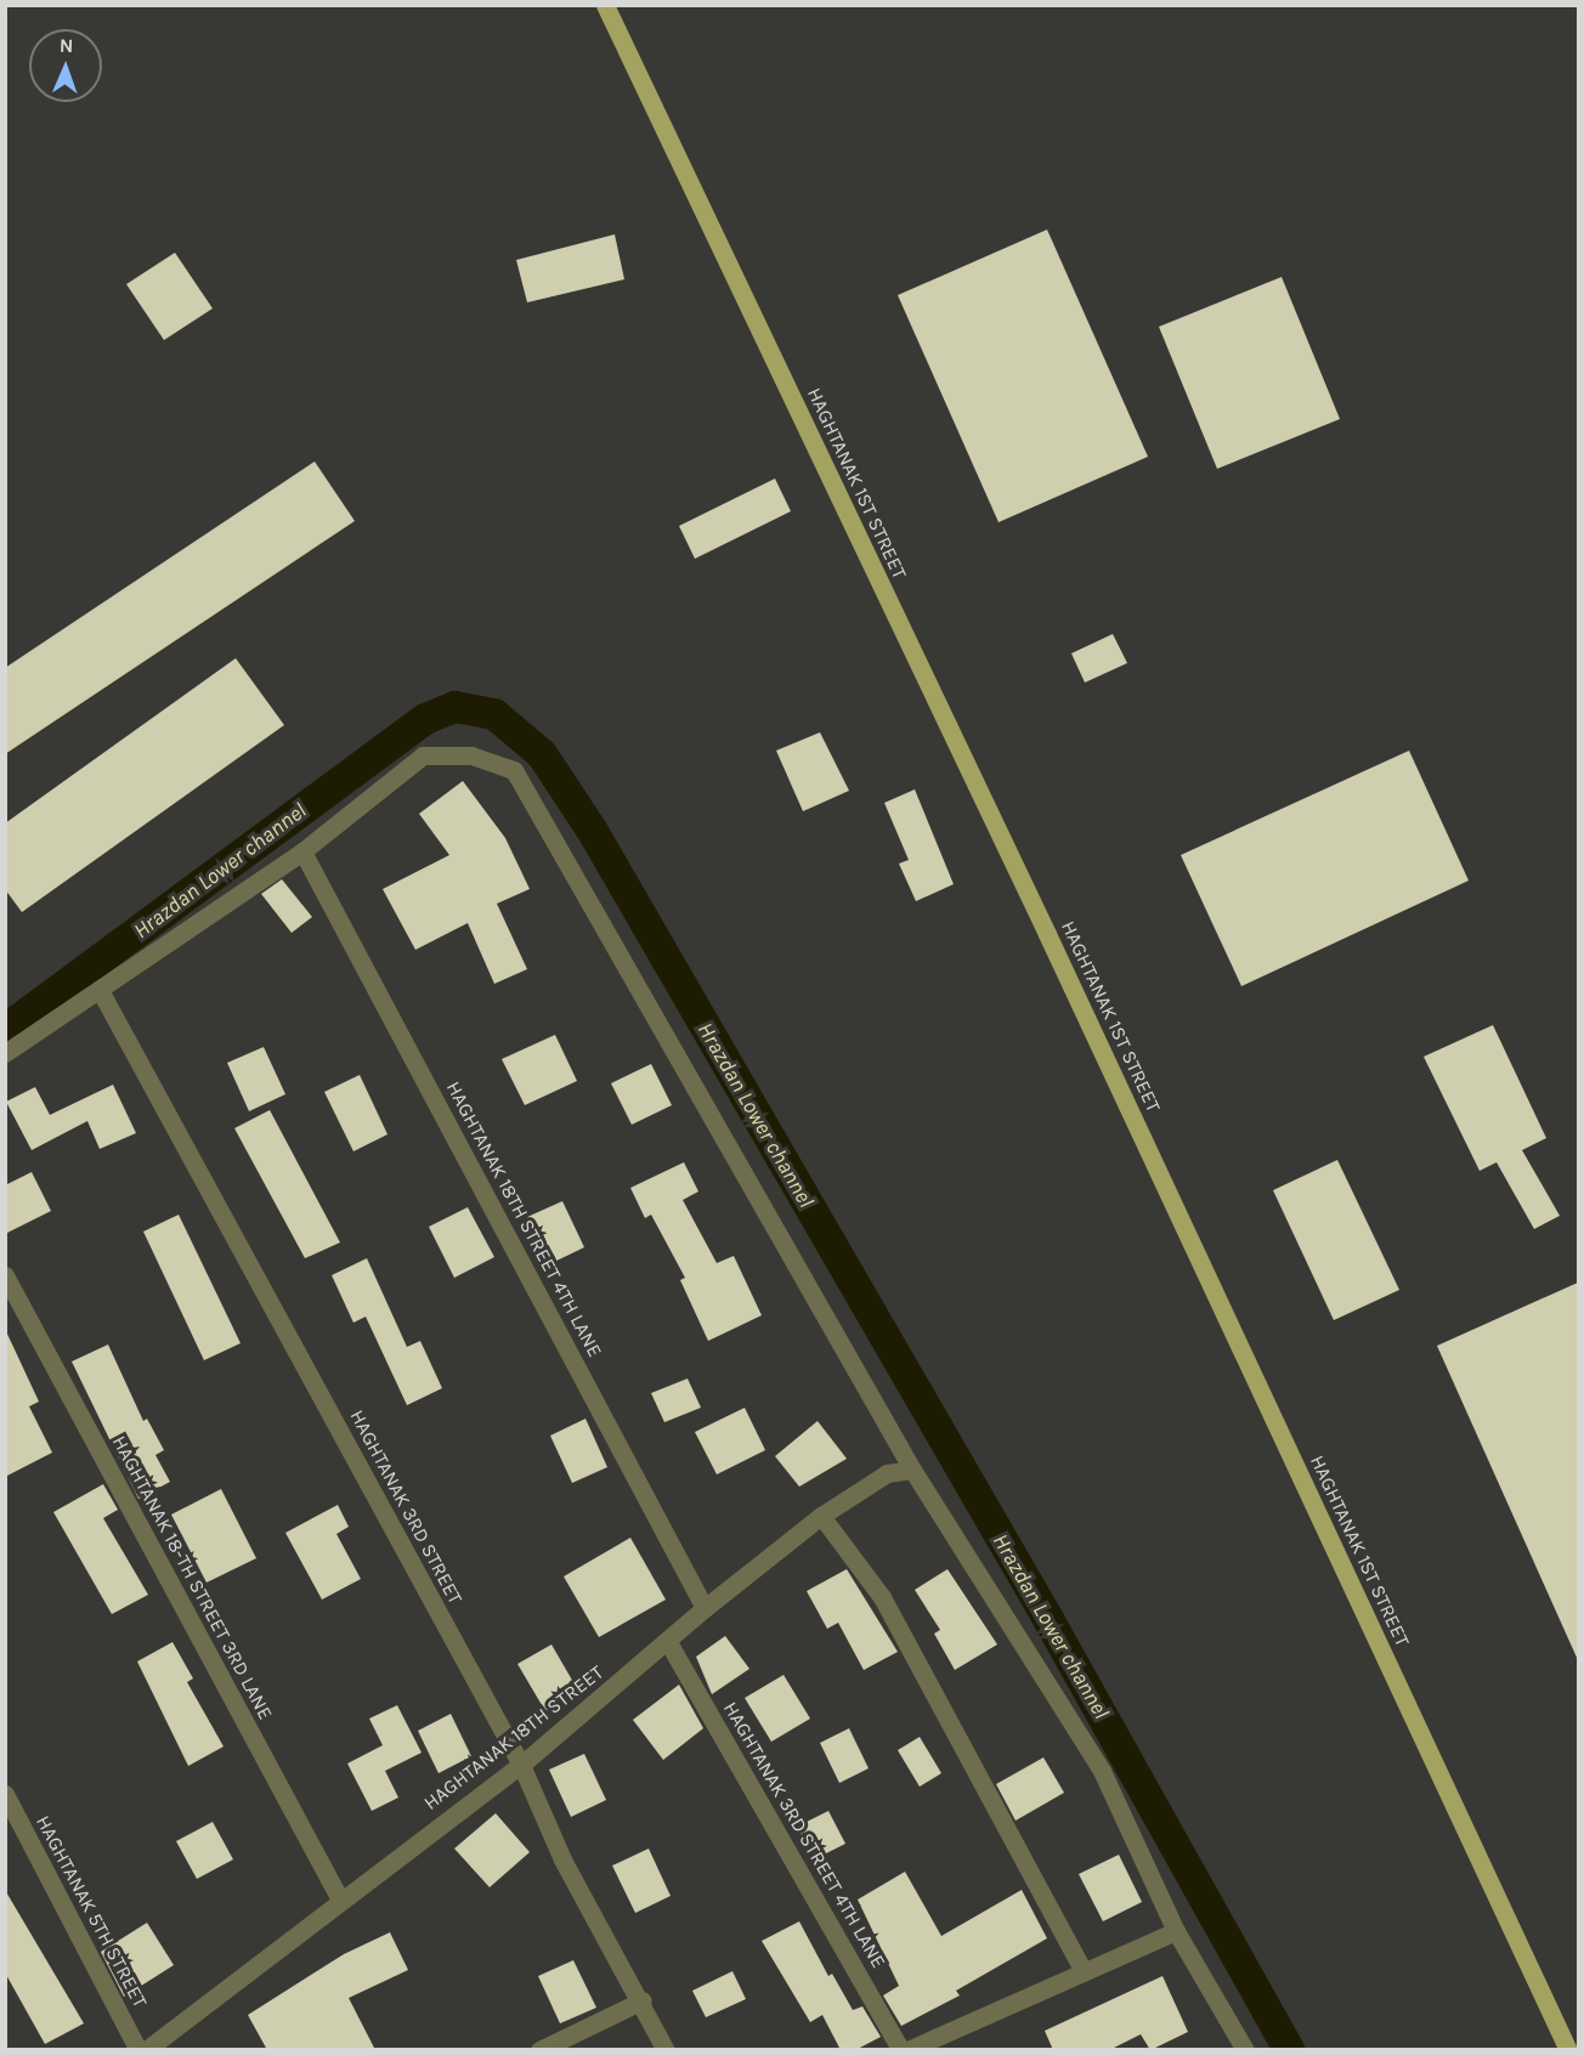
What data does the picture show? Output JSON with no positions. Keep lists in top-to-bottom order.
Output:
{
  "streets": {
    "main road": ["HAGHTANAK 1ST STREET"],
    "street": [
      "HAGHTANAK 18TH STREET 4TH LANE",
      "HAGHTANAK 3RD STREET",
      "HAGHTANAK 18-TH STREET 3RD LANE",
      "HAGHTANAK 18TH STREET",
      "HAGHTANAK 3RD STREET 4TH LANE",
      "HAGHTANAK 5TH STREET"
    ]
  },
  "crossings": [
    ["HAGHTANAK 18TH STREET 4TH LANE", "HAGHTANAK 18TH STREET"],
    ["HAGHTANAK 3RD STREET", "HAGHTANAK 18TH STREET"],
    ["HAGHTANAK 18-TH STREET 3RD LANE", "HAGHTANAK 18TH STREET"],
    ["HAGHTANAK 18TH STREET", "HAGHTANAK 3RD STREET 4TH LANE"]
  ],
  "water": ["Hrazdan Lower channel"],
  "north": "top"
}
